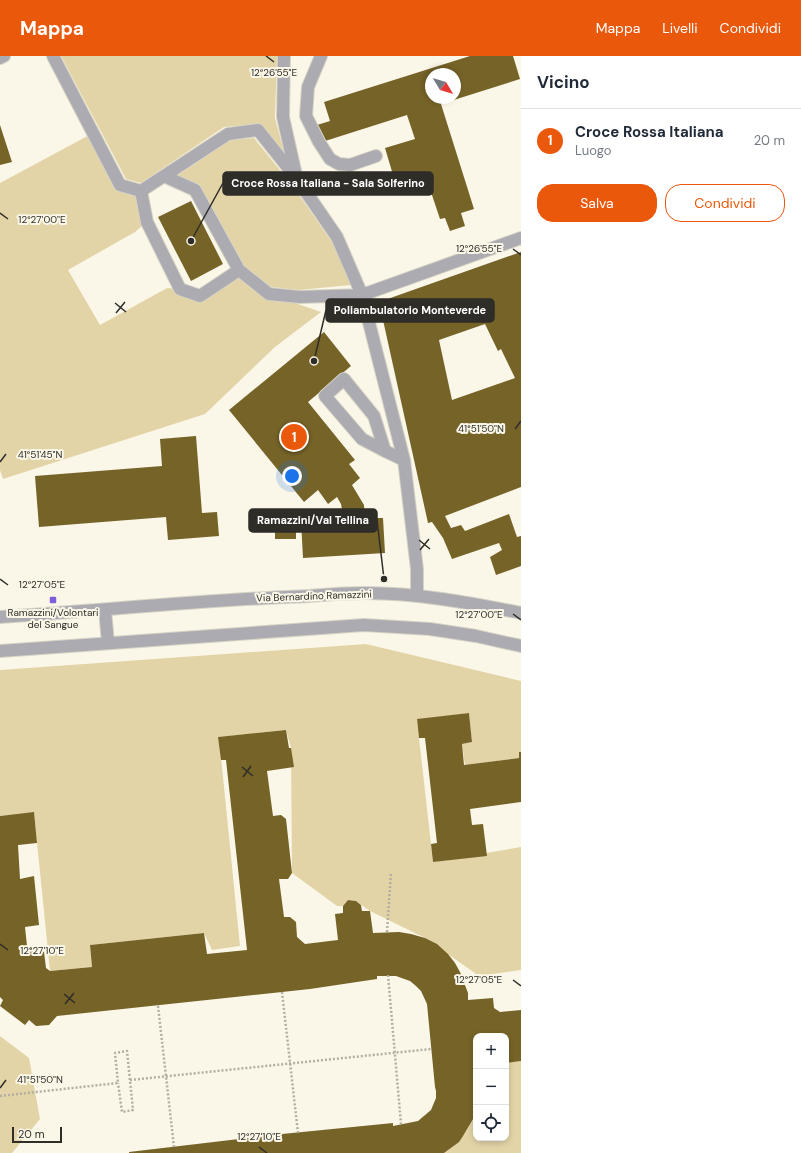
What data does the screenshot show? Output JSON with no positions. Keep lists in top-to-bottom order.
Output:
{
  "streets": {
    "street": ["Via Bernardino Ramazzini"]
  },
  "places": {
    "other": ["Croce Rossa Italiana - Sala Solferino", "Poliambulatorio Monteverde", "Ramazzini/Val Tellina"],
    "transit": ["Ramazzini/Volontari del Sangue"]
  },
  "scale_bar": "20 m",
  "north": "bottom right",
  "page": {
    "header": "Mappa",
    "nav": ["Mappa", "Livelli", "Condividi"],
    "heading": "Vicino",
    "list": [
      {
        "mark": "1",
        "name": "Croce Rossa Italiana",
        "note": "Luogo",
        "value": "20 m"
      }
    ],
    "buttons": ["Salva", "Condividi"],
    "pins": "1",
    "map_buttons": ["+", "−"],
    "scale": "20 m"
  },
  "coordinates": [
    "12°26'55\"E",
    "12°27'00\"E",
    "41°51'50\"N",
    "41°51'45\"N",
    "12°27'05\"E",
    "12°27'10\"E"
  ]
}
